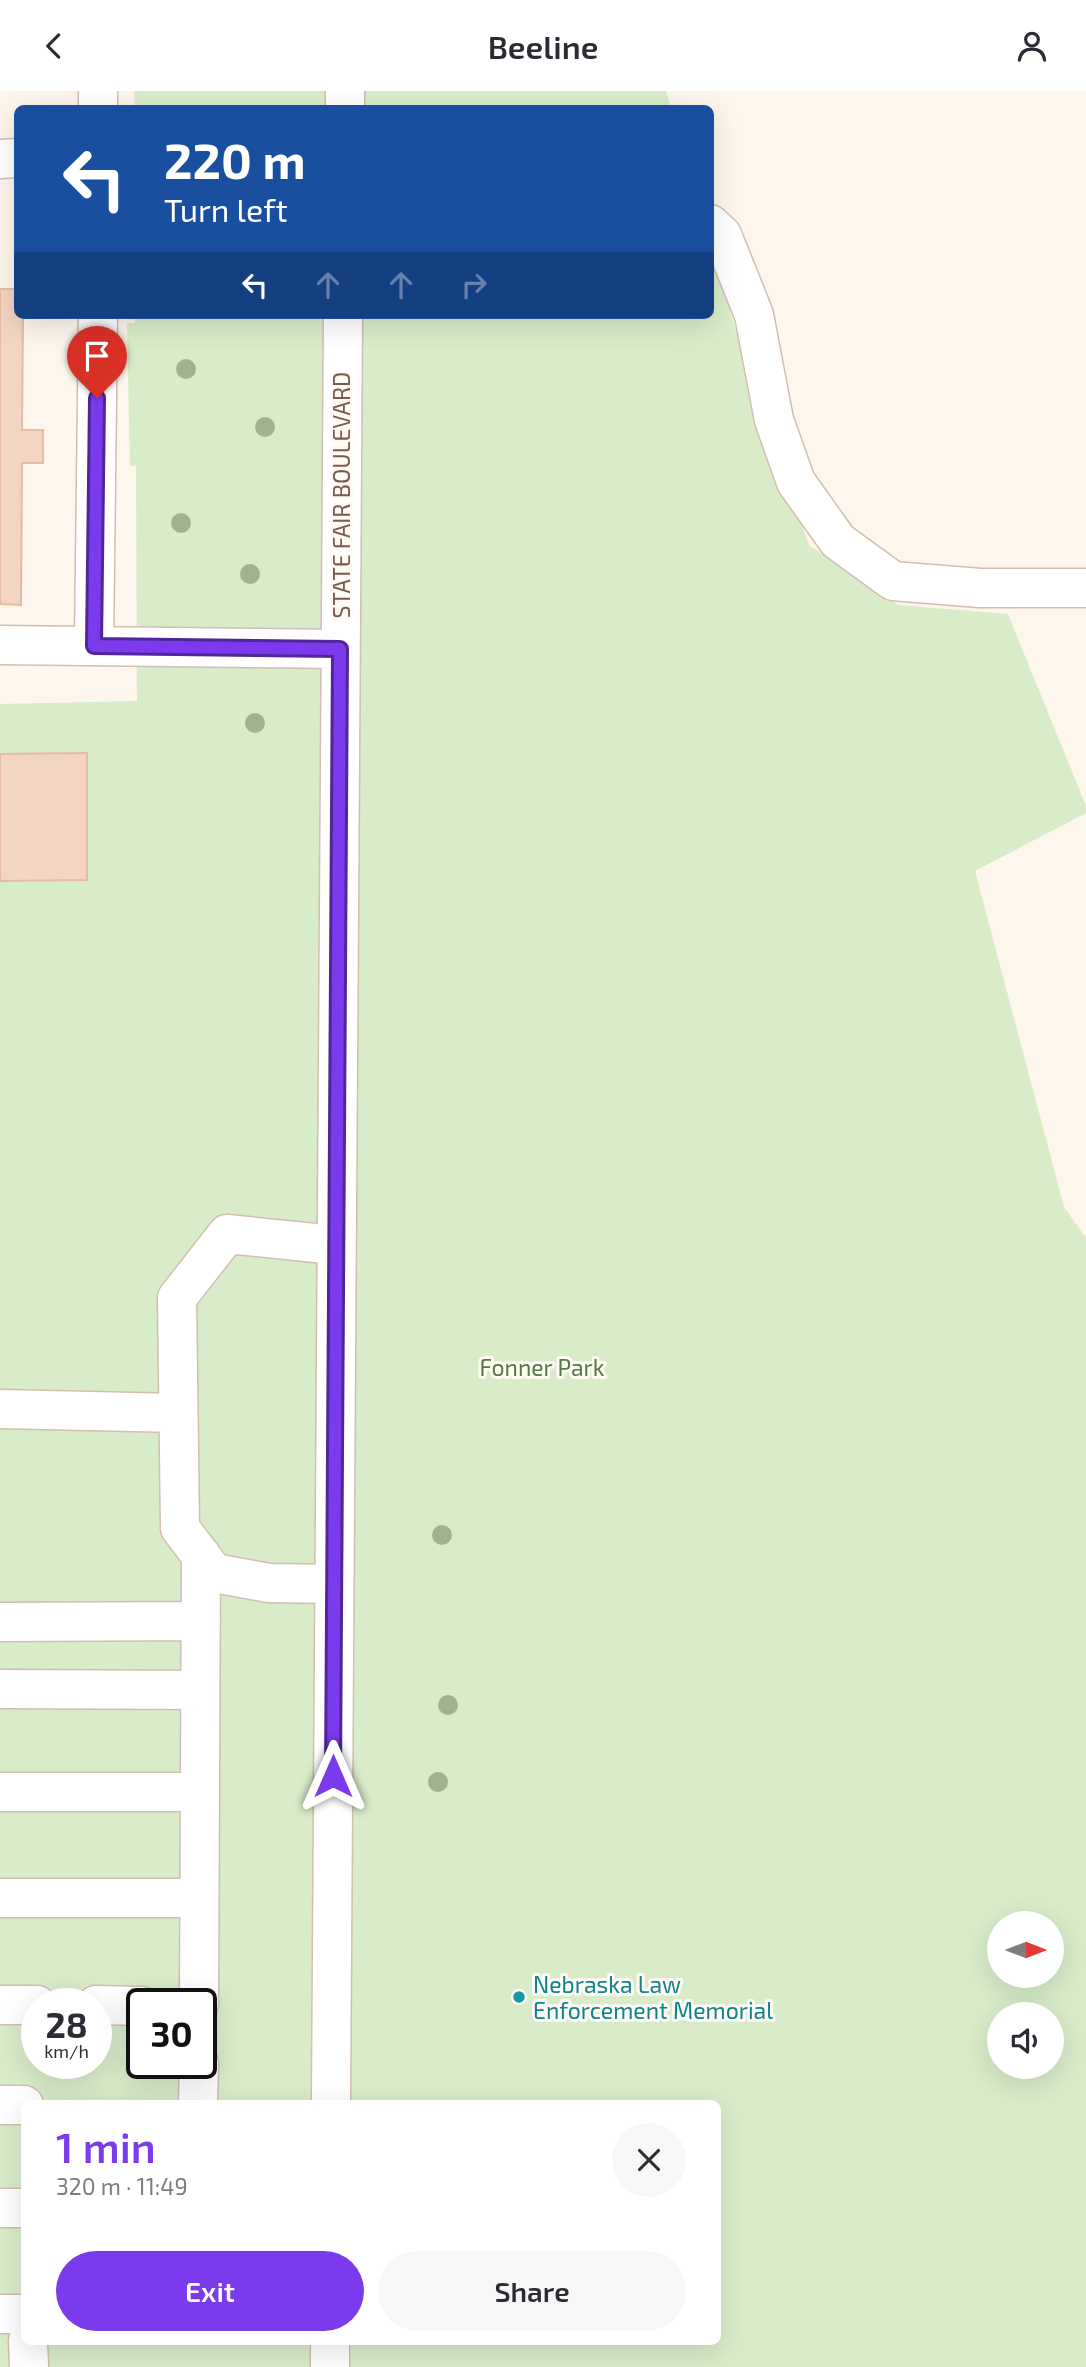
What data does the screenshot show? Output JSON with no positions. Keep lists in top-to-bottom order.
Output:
{
  "streets": {
    "street": ["STATE FAIR BOULEVARD"]
  },
  "parks": ["Fonner Park"],
  "places": ["Nebraska Law Enforcement Memorial"],
  "north": "right",
  "page": {
    "header": "Beeline",
    "turn": ["220 m", "Turn left"],
    "speed": "28 km/h",
    "limit": "30",
    "heading": ["1 min", "320 m · 11:49"],
    "buttons": ["Exit", "Share"]
  }
}
